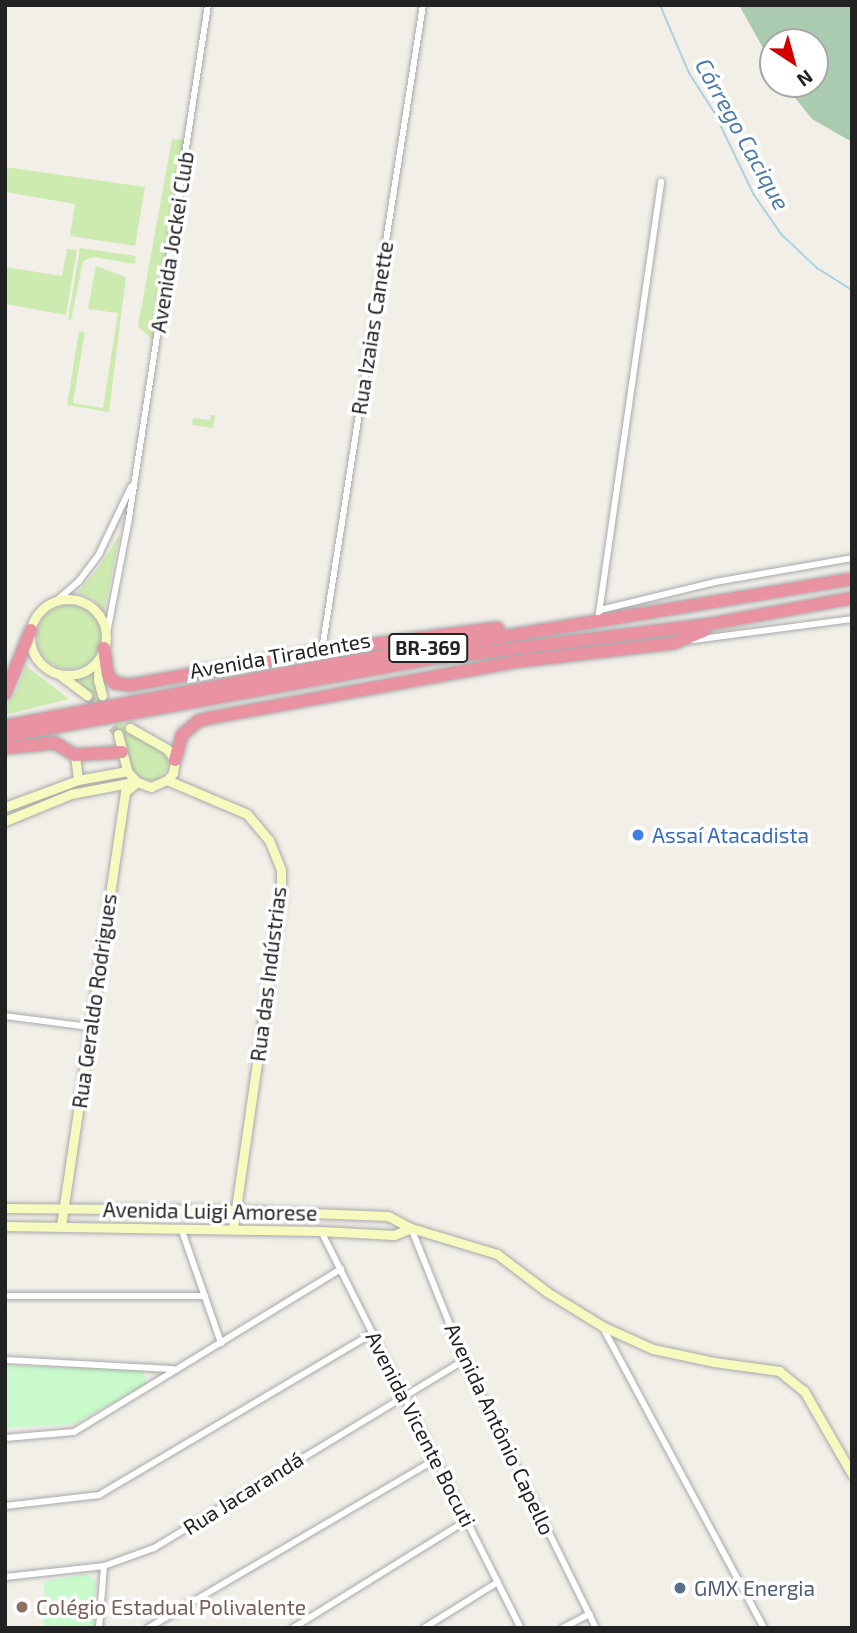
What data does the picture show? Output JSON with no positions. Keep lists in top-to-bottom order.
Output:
{
  "streets": {
    "highway": ["BR-369", "Avenida Tiradentes"],
    "street": [
      "Avenida Jockei Club",
      "Rua Izaias Canette",
      "Rua das Indústrias",
      "Rua Geraldo Rodrigues",
      "Avenida Luigi Amorese",
      "Avenida Vicente Bocuti",
      "Avenida Antônio Capello",
      "Rua Jacarandá"
    ]
  },
  "crossings": [
    ["Rua das Indústrias", "Avenida Luigi Amorese"],
    ["Rua Geraldo Rodrigues", "Avenida Luigi Amorese"],
    ["Avenida Luigi Amorese", "Avenida Vicente Bocuti"],
    ["Avenida Luigi Amorese", "Avenida Antônio Capello"],
    ["Avenida Vicente Bocuti", "Rua Jacarandá"],
    ["Avenida Antônio Capello", "Rua Jacarandá"]
  ],
  "water": ["Córrego Cacique"],
  "places": ["Assaí Atacadista", "GMX Energia", "Colégio Estadual Polivalente"],
  "north": "bottom right"
}
